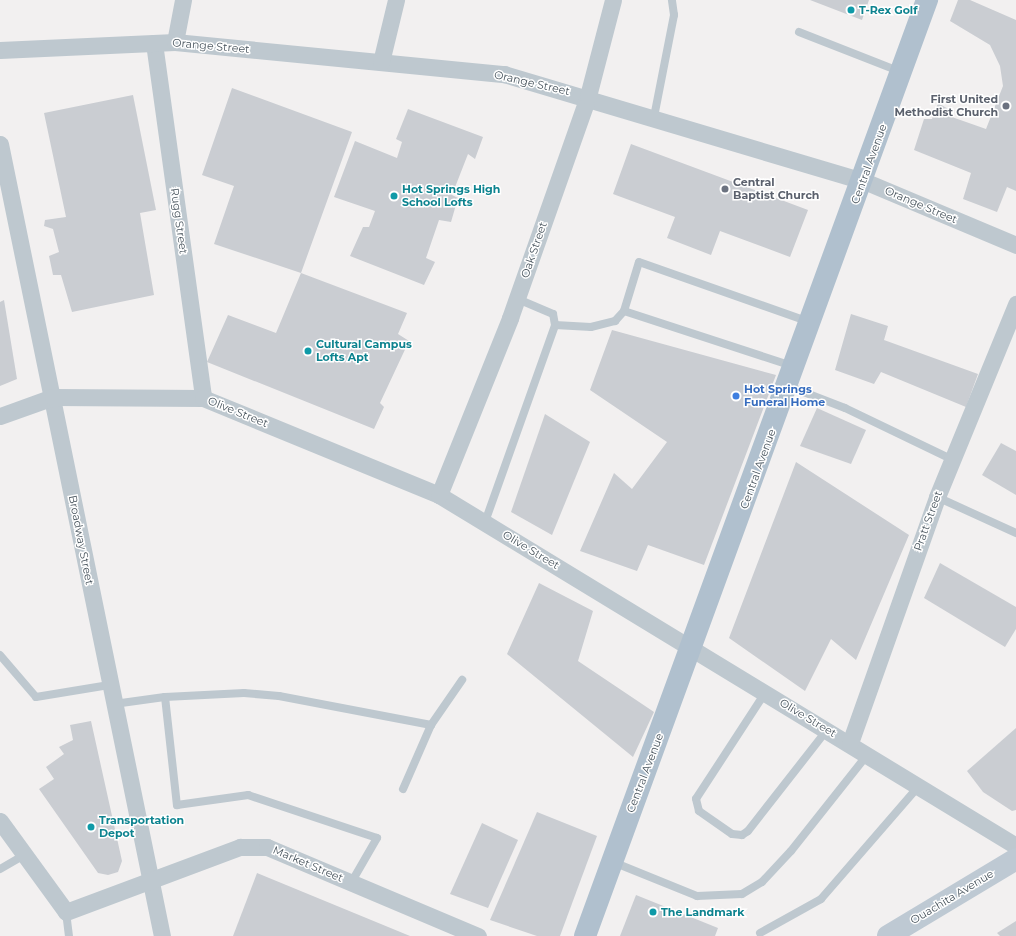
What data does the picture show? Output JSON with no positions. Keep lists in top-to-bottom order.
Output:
{
  "streets": {
    "main road": ["Central Avenue"],
    "street": [
      "Orange Street",
      "Rugg Street",
      "Oak Street",
      "Olive Street",
      "Pratt Street",
      "Broadway Street",
      "Market Street",
      "Ouachita Avenue"
    ]
  },
  "crossings": [
    ["Orange Street", "Central Avenue"],
    ["Orange Street", "Rugg Street"],
    ["Orange Street", "Oak Street"],
    ["Central Avenue", "Olive Street"],
    ["Rugg Street", "Olive Street"],
    ["Oak Street", "Olive Street"],
    ["Olive Street", "Pratt Street"],
    ["Olive Street", "Broadway Street"],
    ["Broadway Street", "Market Street"]
  ],
  "places": [
    "T-Rex Golf",
    "First United Methodist Church",
    "Central Baptist Church",
    "Hot Springs High School Lofts",
    "Cultural Campus Lofts Apt",
    "Hot Springs Funeral Home",
    "Transportation Depot",
    "The Landmark"
  ]
}
